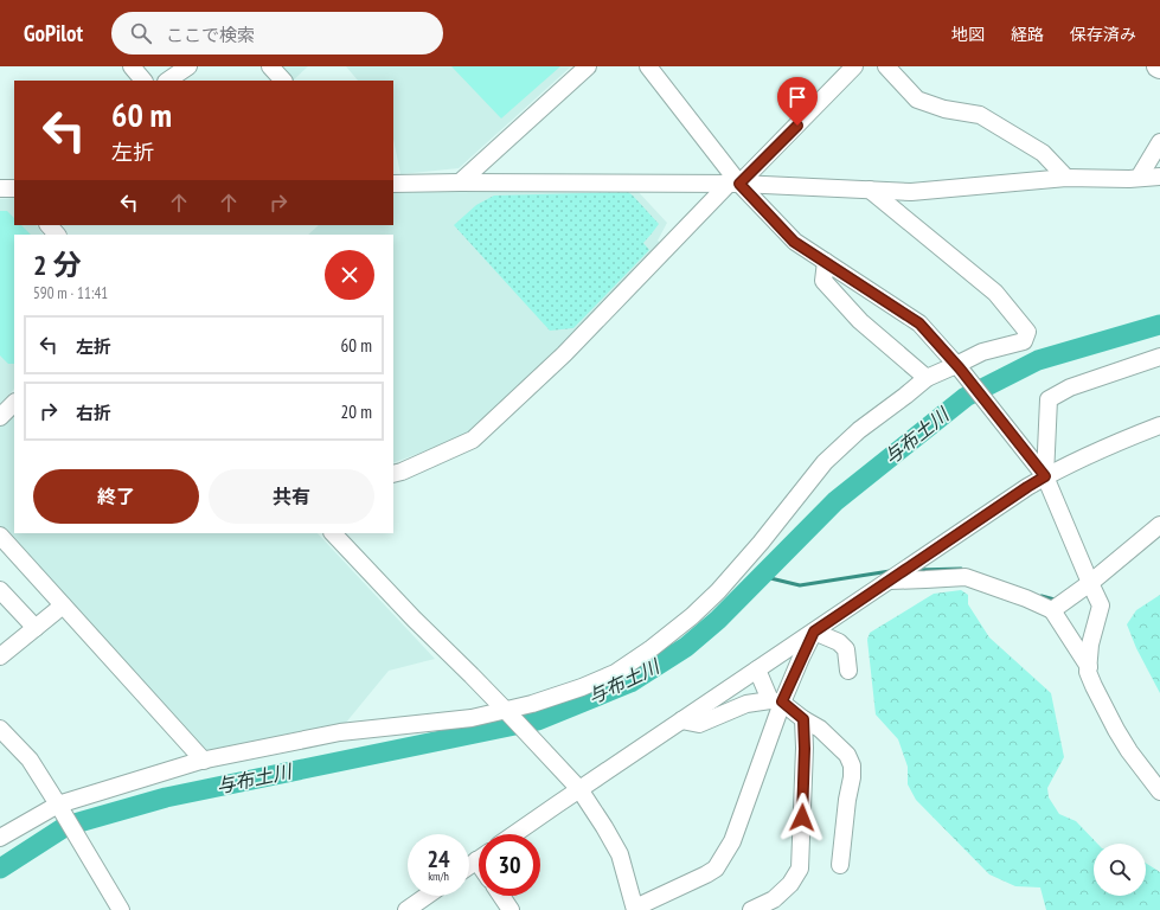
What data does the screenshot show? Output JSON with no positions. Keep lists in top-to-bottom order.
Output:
{
  "water": ["与布土川"],
  "page": {
    "header": "GoPilot",
    "search": "ここで検索",
    "nav": ["地図", "経路", "保存済み"],
    "turn": ["60 m", "左折"],
    "heading": ["2 分", "590 m · 11:41"],
    "list": [
      {
        "name": "左折",
        "value": "60 m"
      },
      {
        "name": "右折",
        "value": "20 m"
      }
    ],
    "buttons": ["終了", "共有"],
    "speed": "24 km/h",
    "limit": "30"
  }
}
